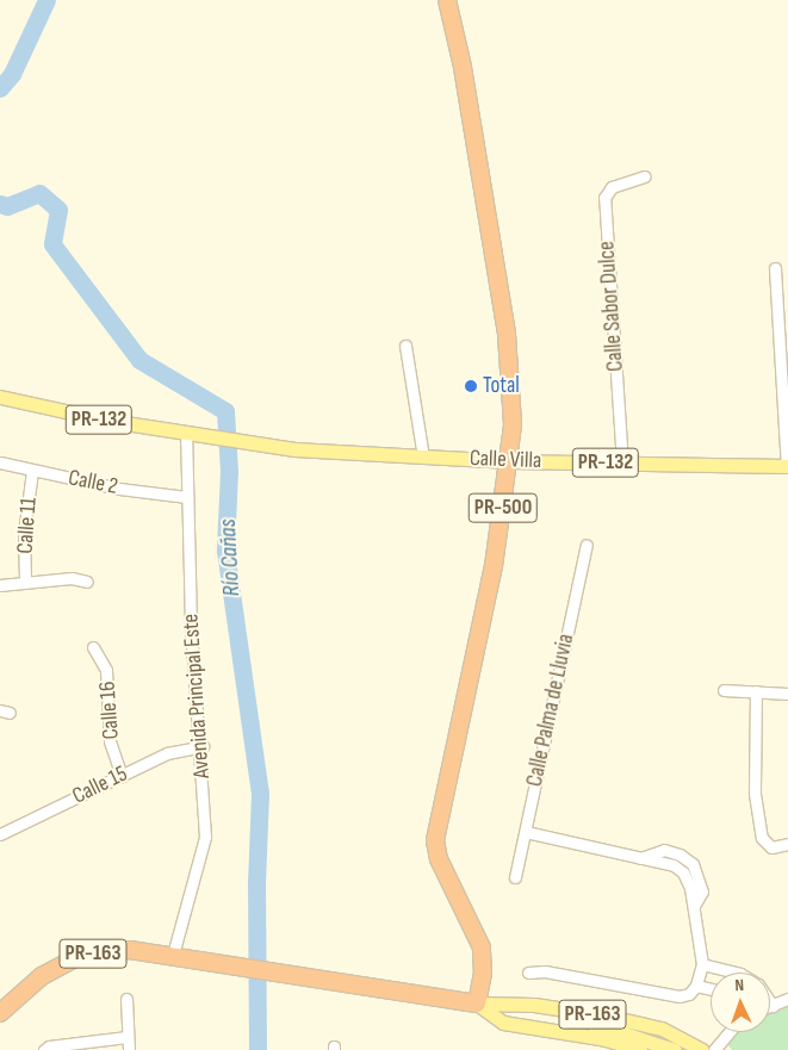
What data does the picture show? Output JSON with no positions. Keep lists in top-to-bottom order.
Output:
{
  "streets": {
    "highway": ["PR-500", "PR-163"],
    "main road": ["PR-132", "Calle Villa"],
    "street": [
      "Calle Sabor Dulce",
      "Calle 2",
      "Calle 11",
      "Avenida Principal Este",
      "Calle 16",
      "Calle Palma de Lluvia",
      "Calle 15"
    ]
  },
  "crossings": [
    ["Calle Sabor Dulce", "Calle Villa"],
    ["PR-132", "Calle Villa"],
    ["PR-132", "Avenida Principal Este"],
    ["Calle Villa", "PR-500"],
    ["Calle Villa", "Avenida Principal Este"],
    ["Calle 2", "Calle 11"],
    ["Calle 2", "Avenida Principal Este"],
    ["PR-500", "PR-163"],
    ["Avenida Principal Este", "Calle 15"],
    ["Avenida Principal Este", "PR-163"],
    ["Calle 16", "Calle 15"]
  ],
  "water": ["Río Cañas"],
  "places": ["Total"],
  "north": "top"
}
